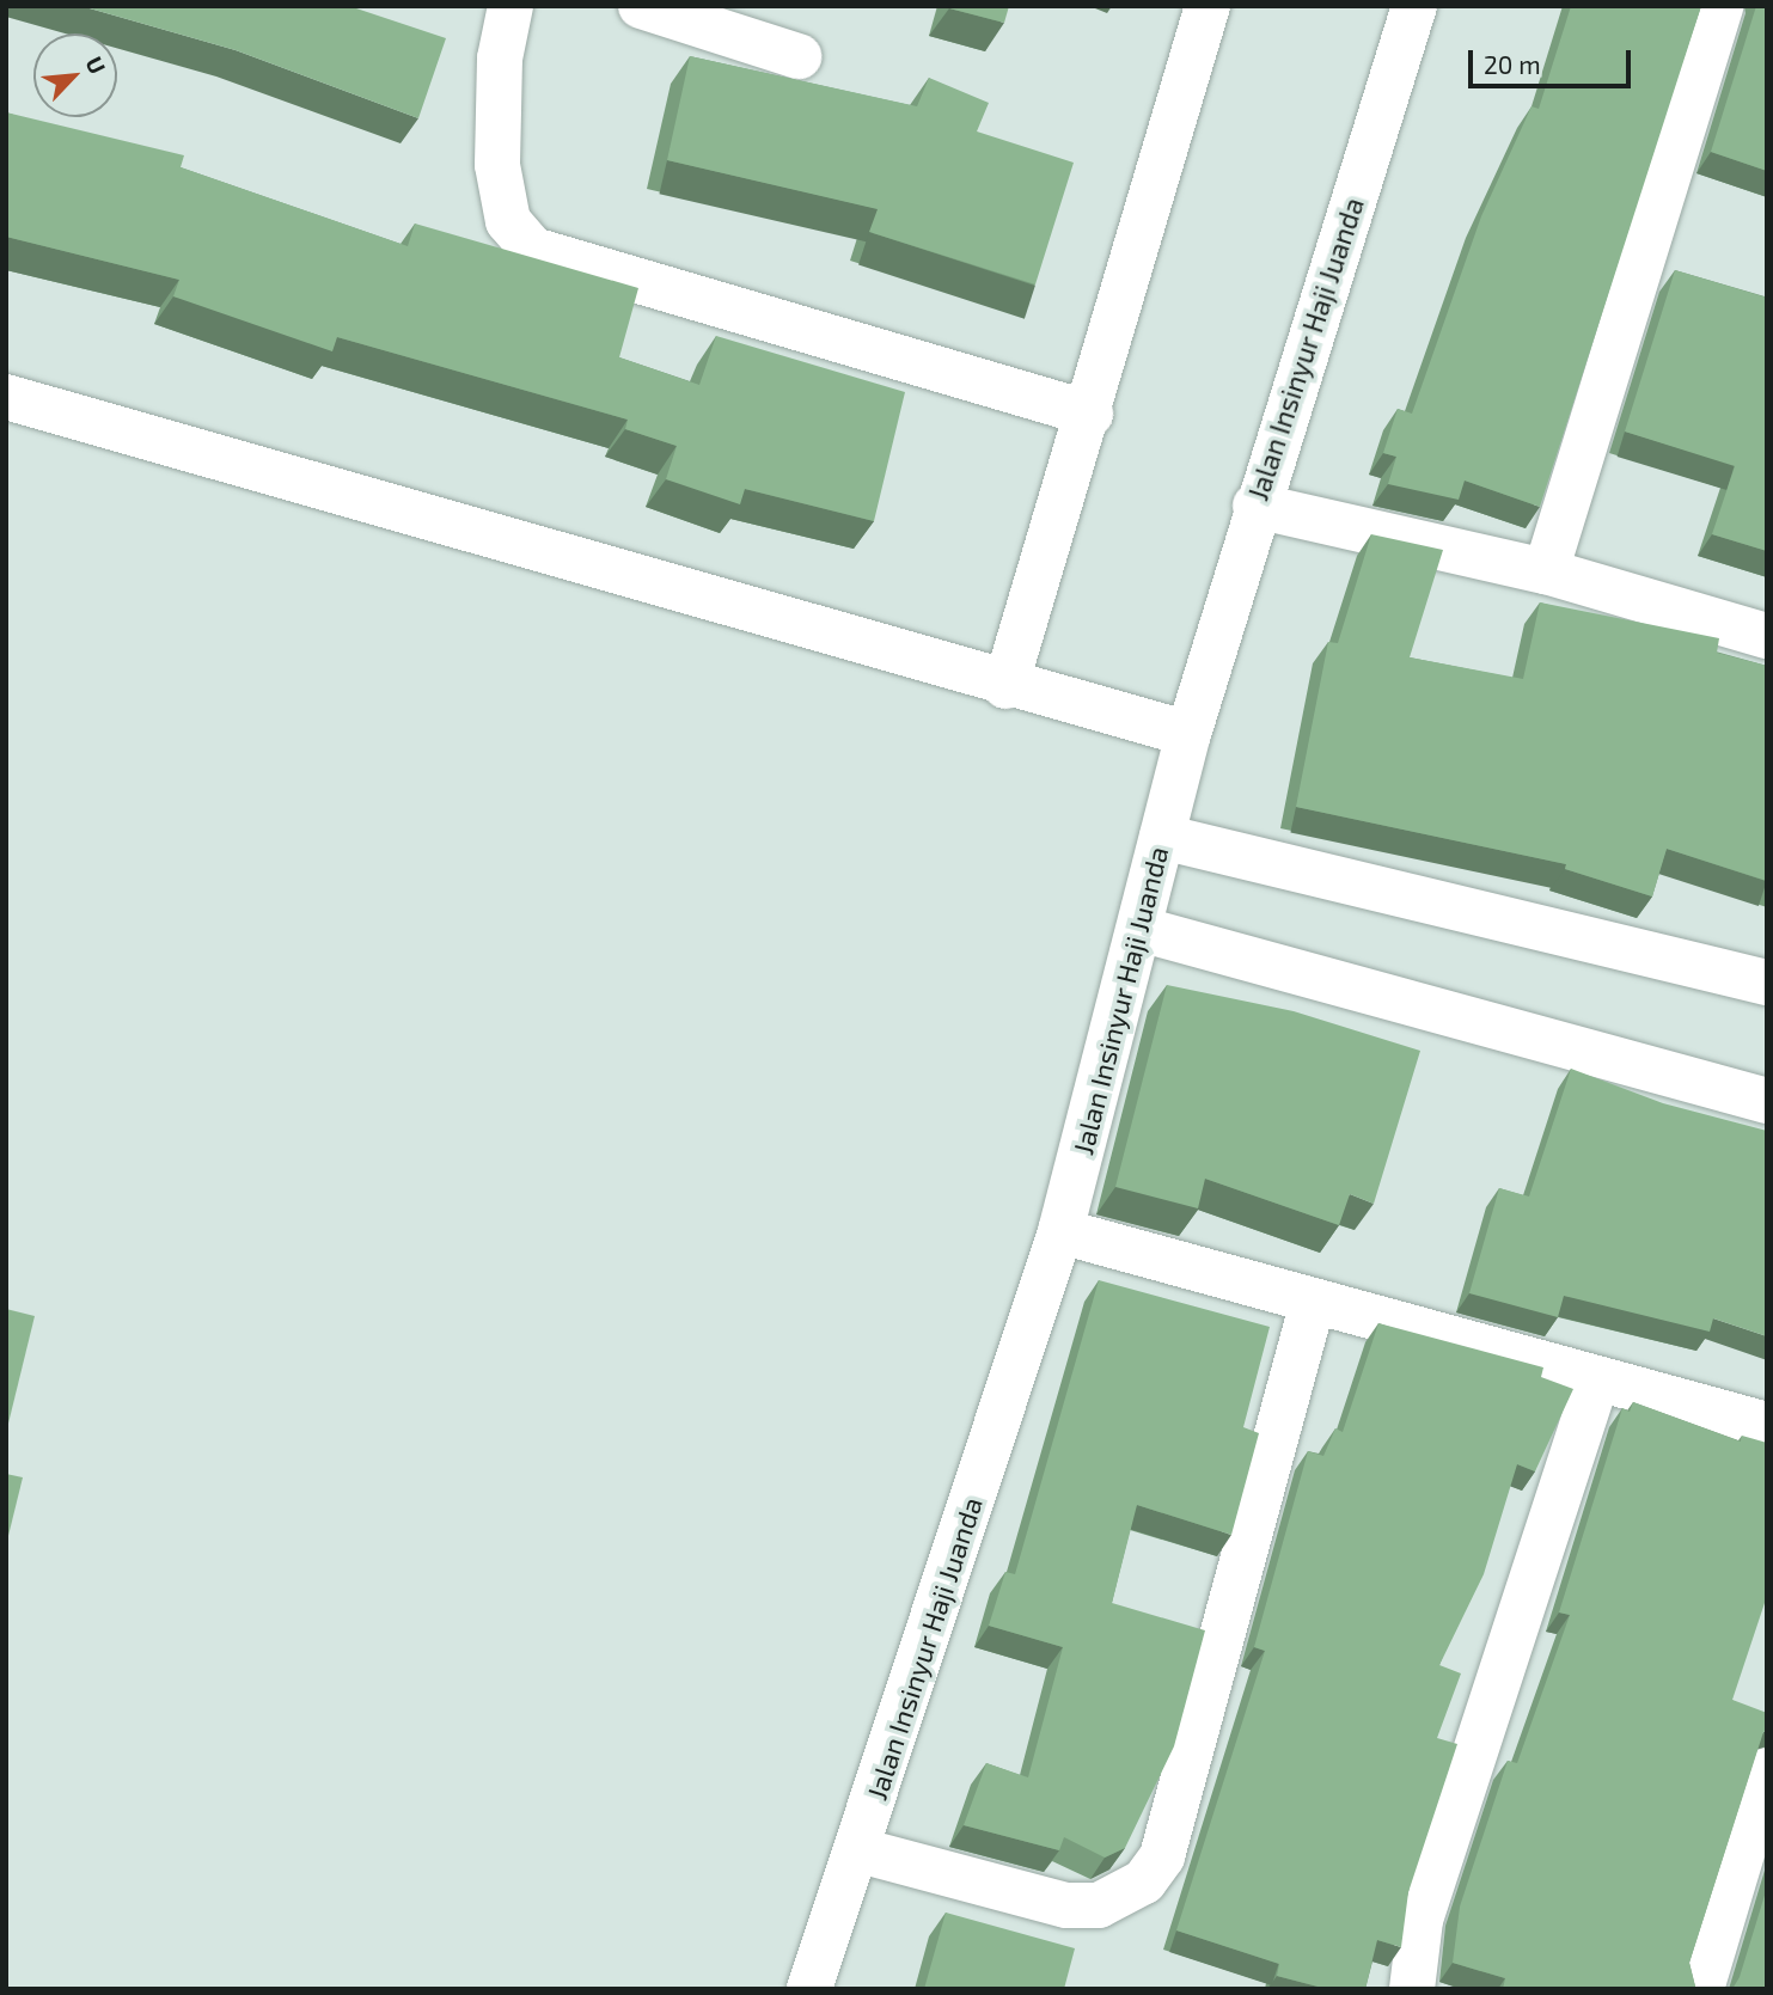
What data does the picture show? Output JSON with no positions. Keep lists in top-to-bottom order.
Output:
{
  "streets": {
    "street": ["Jalan Insinyur Haji Juanda"]
  },
  "scale_bar": "20 m",
  "north": "top right"
}
